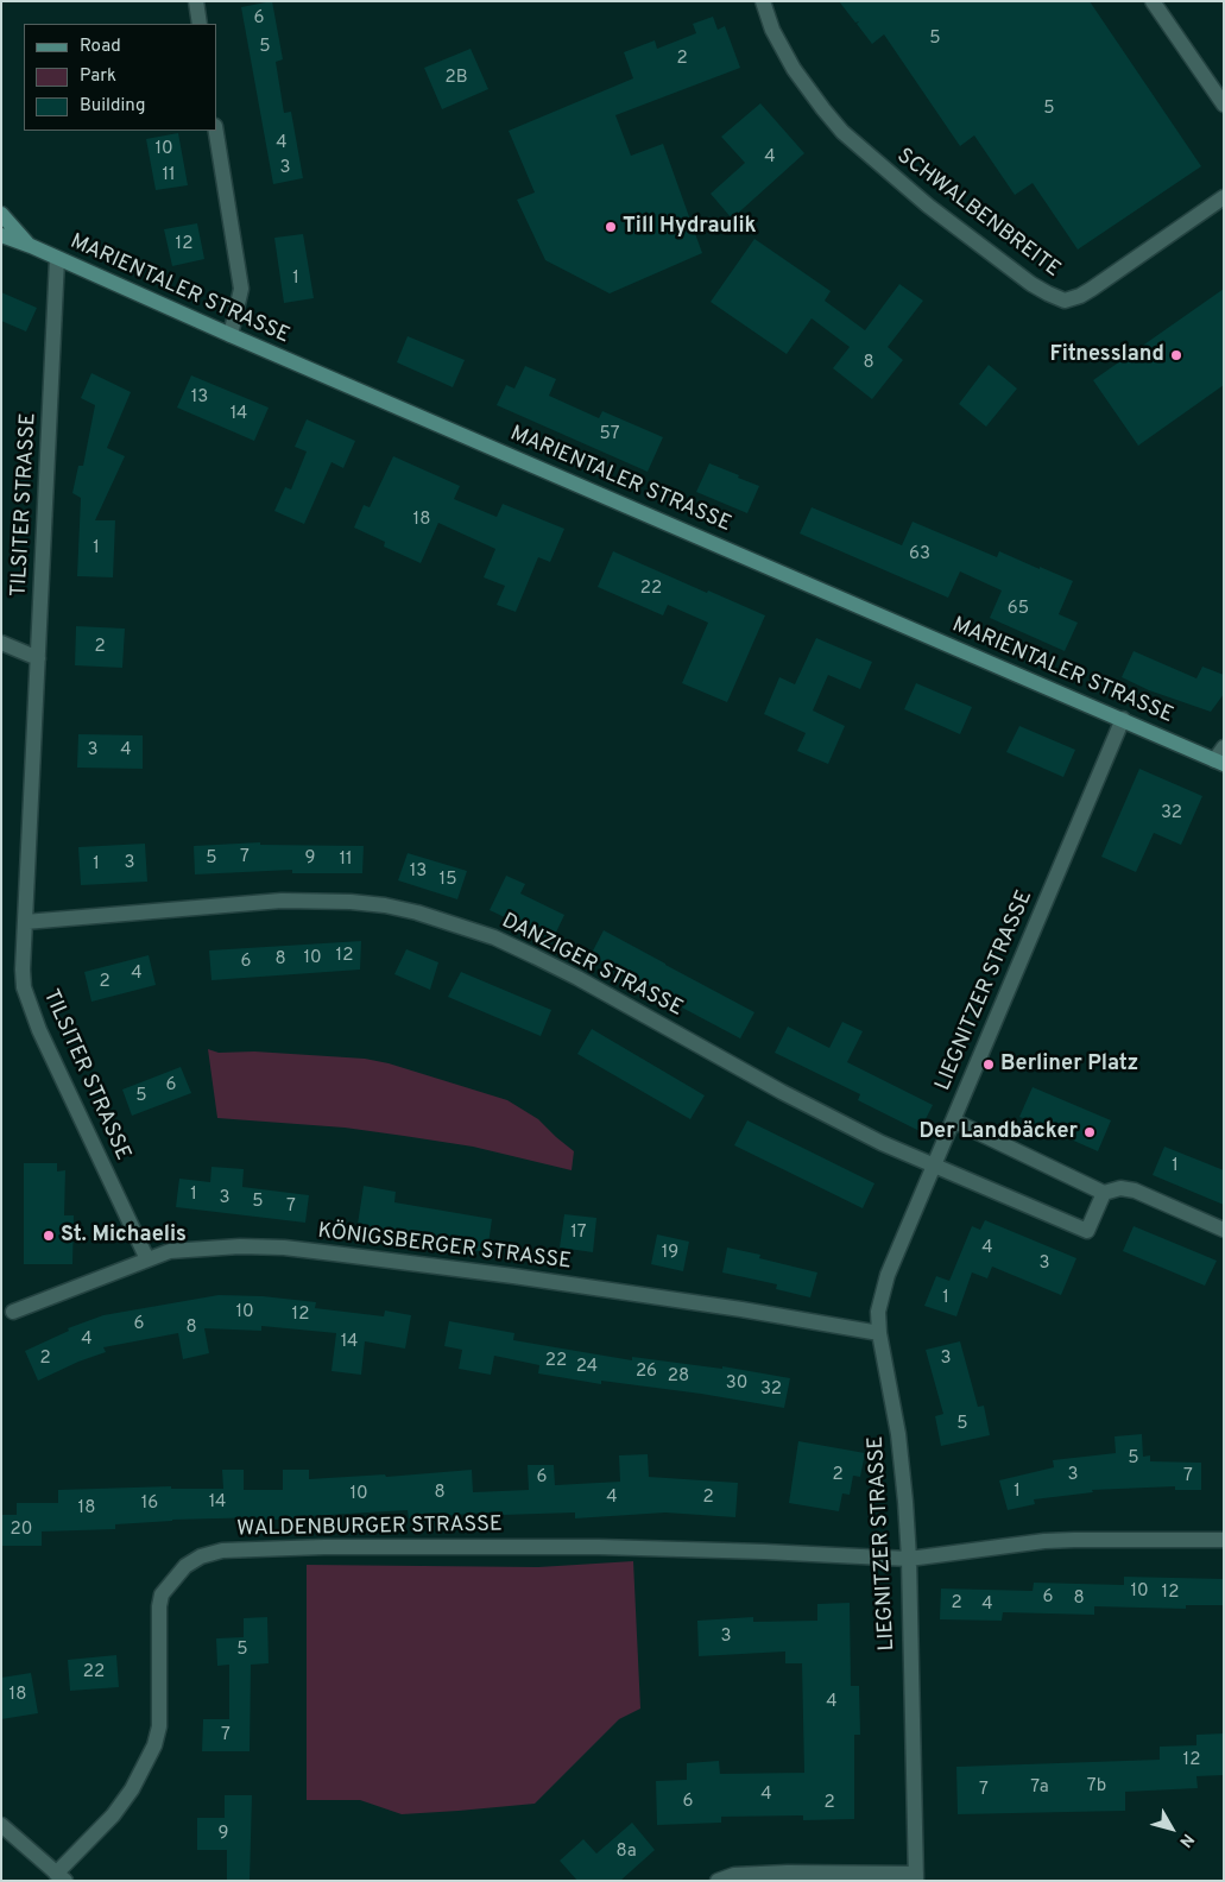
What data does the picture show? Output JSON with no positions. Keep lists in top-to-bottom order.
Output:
{
  "streets": {
    "main road": ["MARIENTALER STRASSE"],
    "street": [
      "SCHWALBENBREITE",
      "TILSITER STRASSE",
      "DANZIGER STRASSE",
      "LIEGNITZER STRASSE",
      "KÖNIGSBERGER STRASSE",
      "WALDENBURGER STRASSE"
    ]
  },
  "crossings": [
    ["MARIENTALER STRASSE", "TILSITER STRASSE"],
    ["MARIENTALER STRASSE", "LIEGNITZER STRASSE"],
    ["TILSITER STRASSE", "DANZIGER STRASSE"],
    ["TILSITER STRASSE", "KÖNIGSBERGER STRASSE"],
    ["DANZIGER STRASSE", "LIEGNITZER STRASSE"],
    ["LIEGNITZER STRASSE", "KÖNIGSBERGER STRASSE"],
    ["LIEGNITZER STRASSE", "WALDENBURGER STRASSE"]
  ],
  "places": [
    "Till Hydraulik",
    "Fitnessland",
    "Berliner Platz",
    "Der Landbäcker",
    "St. Michaelis"
  ],
  "house_numbers": [
    "6",
    "5",
    "5",
    "2",
    "2B",
    "5",
    "4",
    "10",
    "4",
    "3",
    "11",
    "12",
    "1",
    "8",
    "13",
    "14",
    "57",
    "18",
    "1",
    "63",
    "22",
    "65",
    "2",
    "3",
    "4",
    "32",
    "7",
    "5",
    "9",
    "11",
    "3",
    "1",
    "13",
    "15",
    "12",
    "10",
    "8",
    "6",
    "4",
    "2",
    "6",
    "5",
    "1",
    "1",
    "3",
    "5",
    "7",
    "17",
    "4",
    "19",
    "3",
    "1",
    "10",
    "12",
    "6",
    "8",
    "4",
    "14",
    "2",
    "3",
    "22",
    "24",
    "26",
    "28",
    "30",
    "32",
    "5",
    "5",
    "2",
    "3",
    "7",
    "6",
    "1",
    "8",
    "10",
    "4",
    "2",
    "14",
    "16",
    "18",
    "20",
    "10",
    "12",
    "6",
    "8",
    "2",
    "4",
    "3",
    "5",
    "22",
    "18",
    "4",
    "7",
    "12",
    "7b",
    "7a",
    "7",
    "4",
    "6",
    "2",
    "9",
    "8a"
  ],
  "legend": ["Road", "Park", "Building"],
  "north": "bottom right"
}
